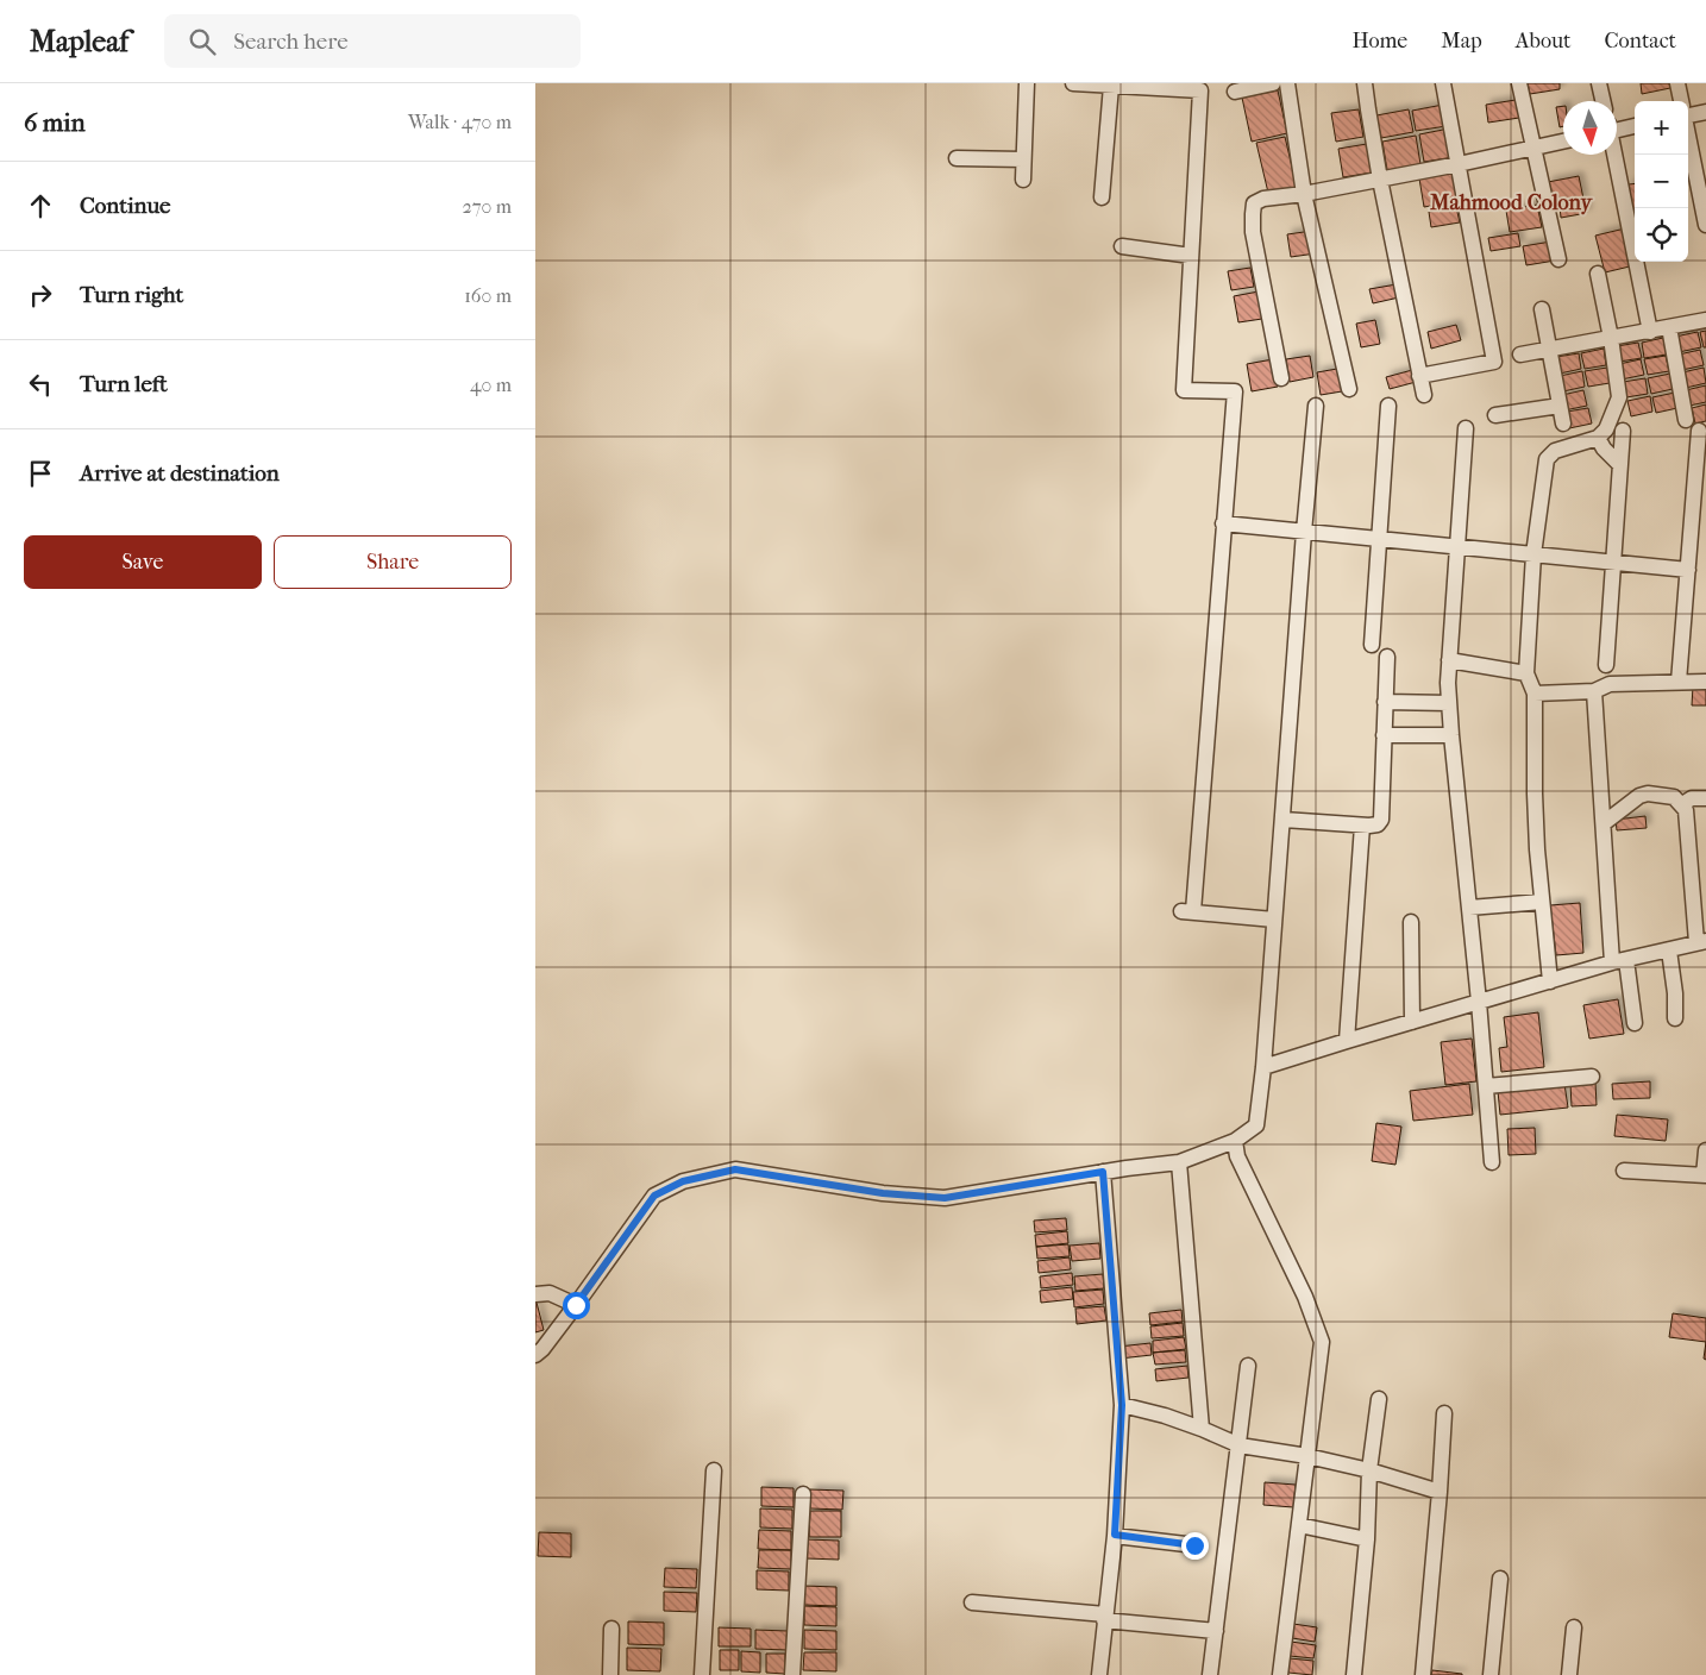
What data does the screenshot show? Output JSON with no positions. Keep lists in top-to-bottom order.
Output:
{
  "districts": ["Mahmood Colony"],
  "north": "bottom",
  "page": {
    "header": "Mapleaf",
    "search": "Search here",
    "nav": [
      "Home",
      "Map",
      "About",
      "Contact"
    ],
    "heading": ["6 min", "Walk · 470 m"],
    "map_buttons": ["+", "−"],
    "list": [
      ["Continue", "270 m"],
      ["Turn right", "160 m"],
      ["Turn left", "40 m"],
      "Arrive at destination"
    ],
    "buttons": ["Save", "Share"]
  }
}
